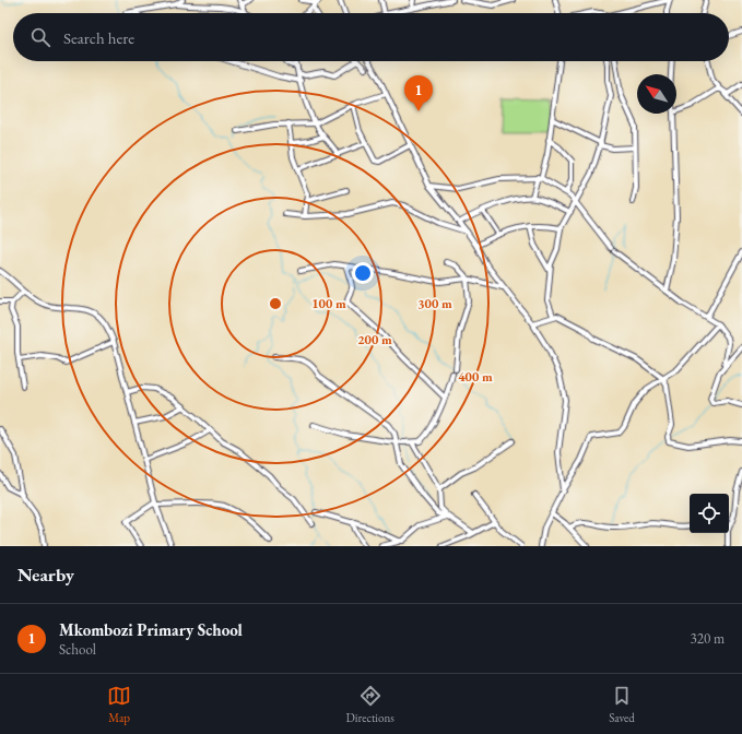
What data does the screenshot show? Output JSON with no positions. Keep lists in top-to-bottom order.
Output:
{
  "north": "top left",
  "page": {
    "search": "Search here",
    "pins": "1",
    "heading": "Nearby",
    "list": [
      {
        "mark": "1",
        "name": "Mkombozi Primary School",
        "note": "School",
        "value": "320 m"
      }
    ],
    "nav": ["Map", "Directions", "Saved"]
  },
  "rings": [
    "100 m",
    "300 m",
    "200 m",
    "400 m"
  ]
}
